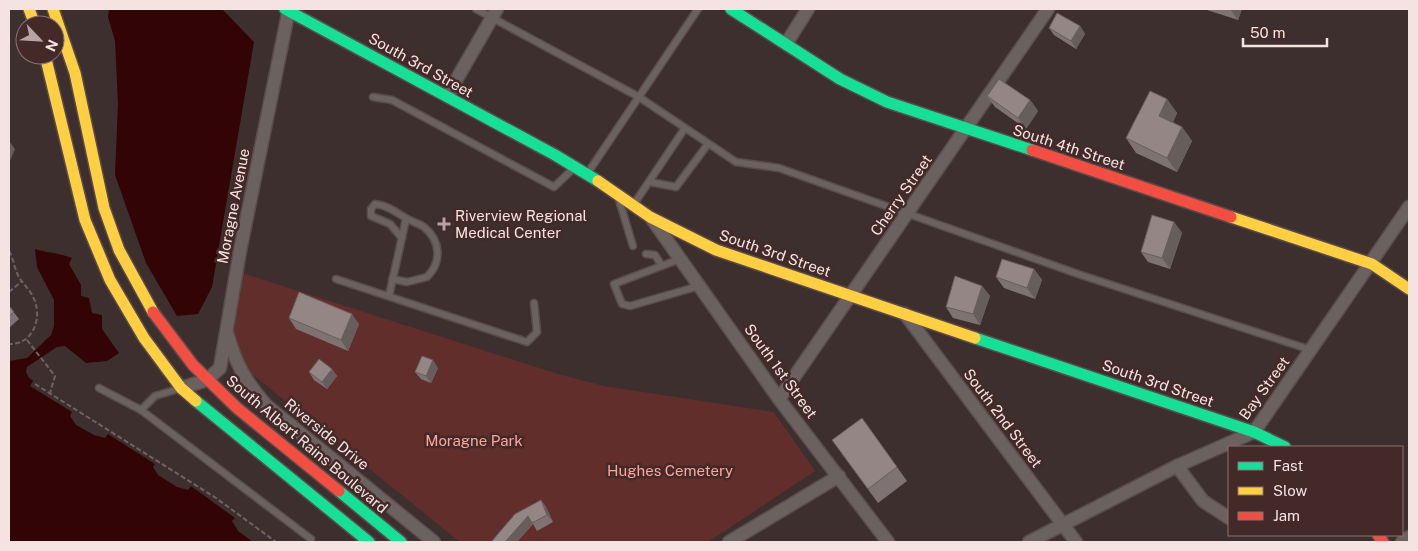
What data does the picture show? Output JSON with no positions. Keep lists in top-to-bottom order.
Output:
{
  "streets": {
    "main road": ["South 3rd Street", "South 4th Street", "South Albert Rains Boulevard"],
    "street": [
      "Cherry Street",
      "Moragne Avenue",
      "South 1st Street",
      "Bay Street",
      "South 2nd Street",
      "Riverside Drive"
    ]
  },
  "crossings": [
    ["South 3rd Street", "Cherry Street"],
    ["South 3rd Street", "Moragne Avenue"],
    ["South 3rd Street", "South 1st Street"],
    ["South 3rd Street", "Bay Street"],
    ["South 3rd Street", "South 2nd Street"],
    ["South 4th Street", "Cherry Street"],
    ["South 4th Street", "Bay Street"],
    ["Cherry Street", "South 1st Street"],
    ["Moragne Avenue", "Riverside Drive"],
    ["Moragne Avenue", "South Albert Rains Boulevard"],
    ["Bay Street", "South 2nd Street"]
  ],
  "parks": ["Moragne Park", "Hughes Cemetery"],
  "places": {
    "health": ["Riverview Regional Medical Center"]
  },
  "legend": ["Fast", "Slow", "Jam"],
  "scale_bar": "50 m",
  "north": "bottom right"
}
